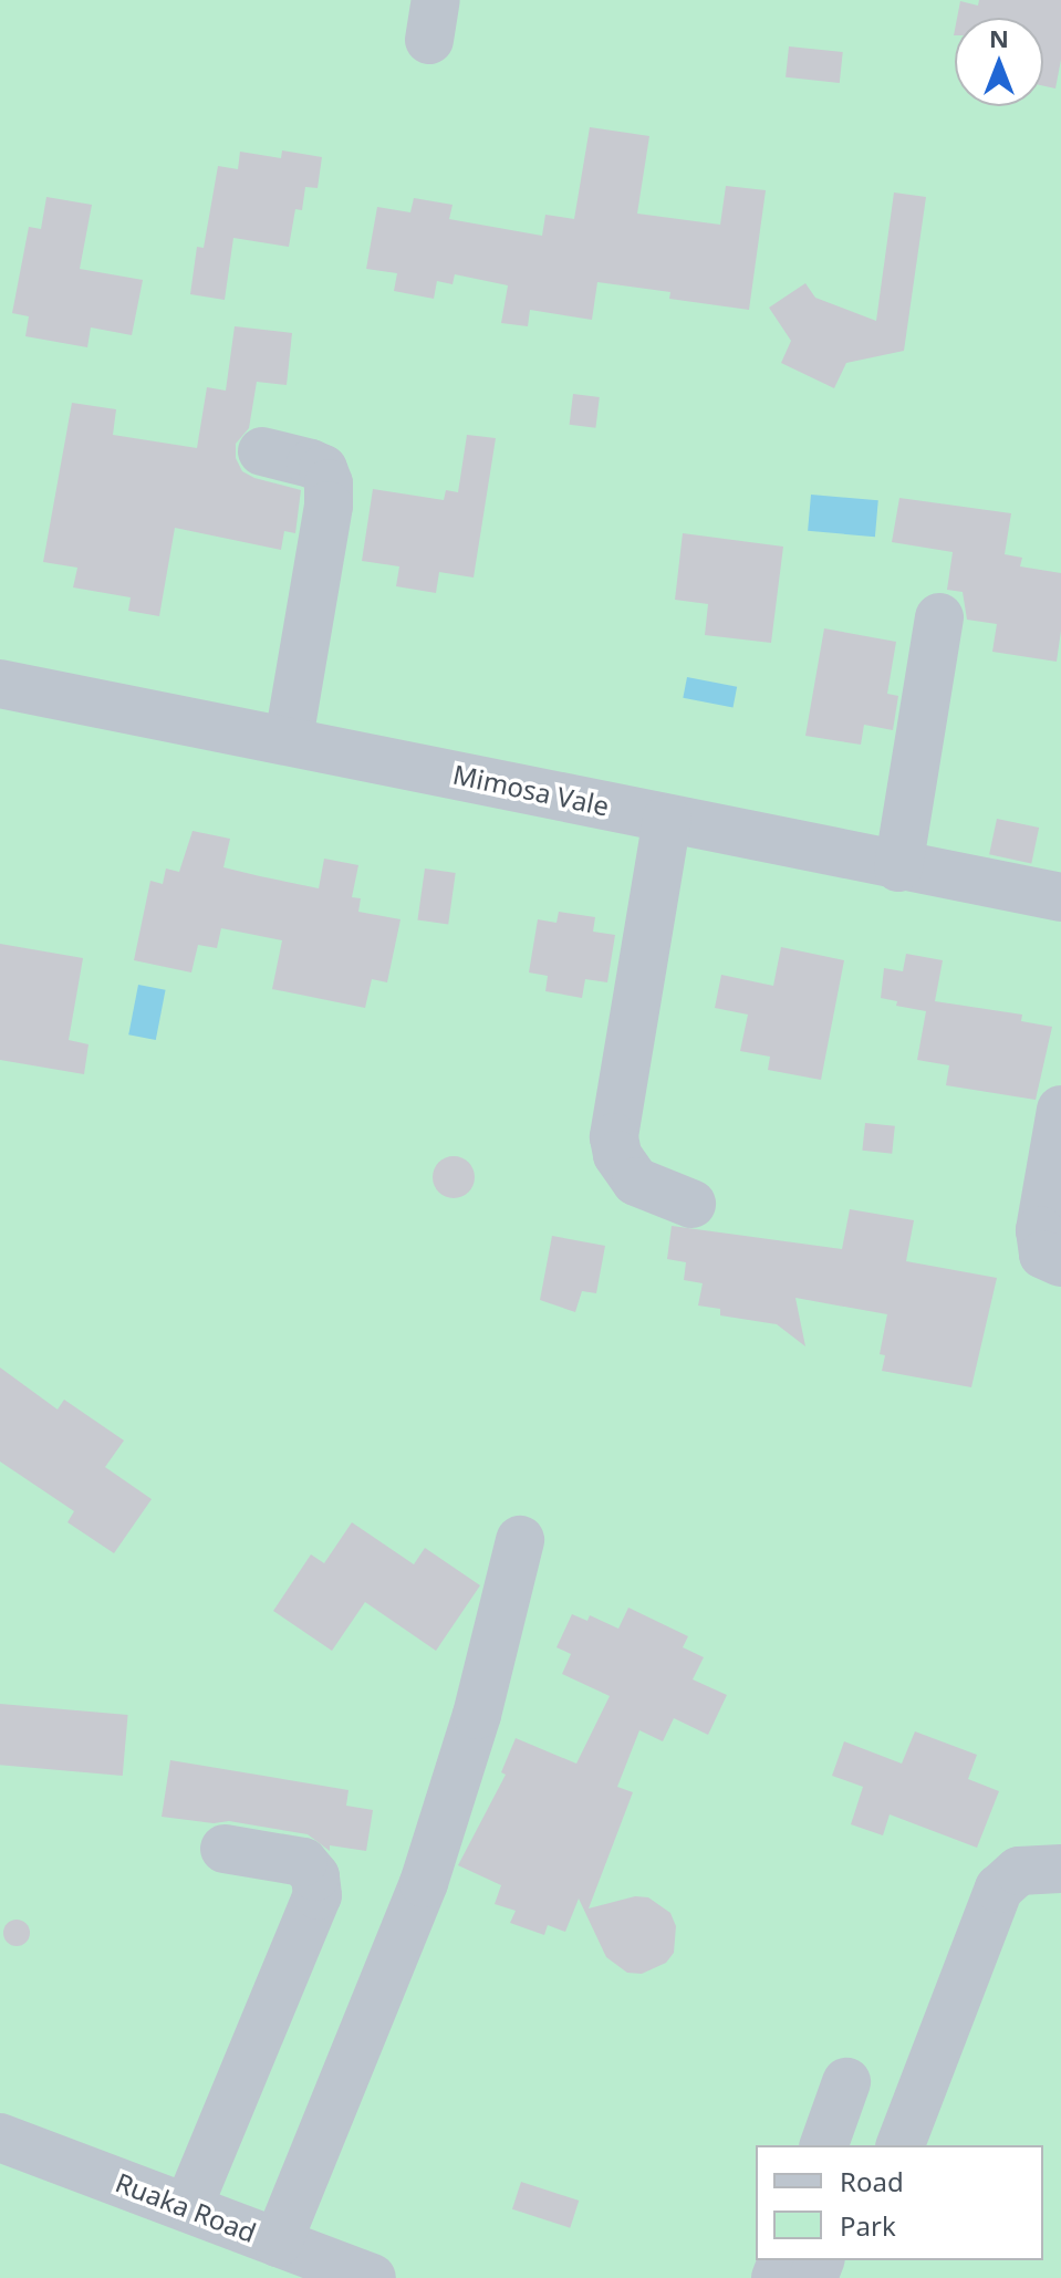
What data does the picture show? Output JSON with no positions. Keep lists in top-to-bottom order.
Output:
{
  "streets": {
    "street": ["Mimosa Vale", "Ruaka Road"]
  },
  "legend": ["Road", "Park"],
  "north": "top"
}
